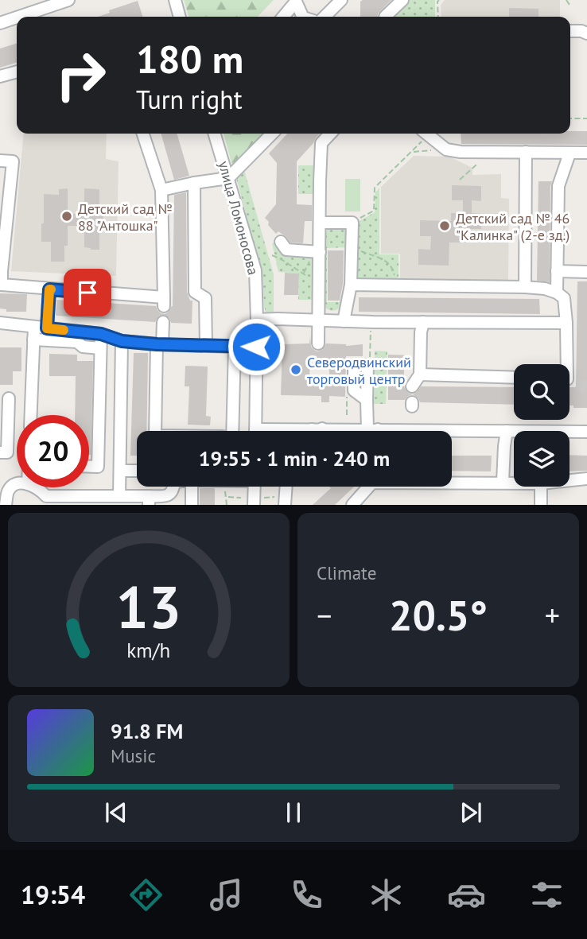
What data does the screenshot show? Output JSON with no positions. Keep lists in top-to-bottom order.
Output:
{
  "streets": {
    "street": ["улица Ломоносова"]
  },
  "places": ["Детский сад № 88 \"Антошка\"", "Детский сад № 46 \"Калинка\" (2-е зд.)", "Северодвинский торговый центр"],
  "page": {
    "turn": ["180 m", "Turn right"],
    "limit": "20",
    "trip": "19:55 · 1 min · 240 m",
    "tile": "Climate",
    "heat": ["−", "20.5°", "+"],
    "song": ["91.8 FM", "Music"],
    "tabs": "19:54",
    "gauge": ["13", "km/h"]
  }
}
